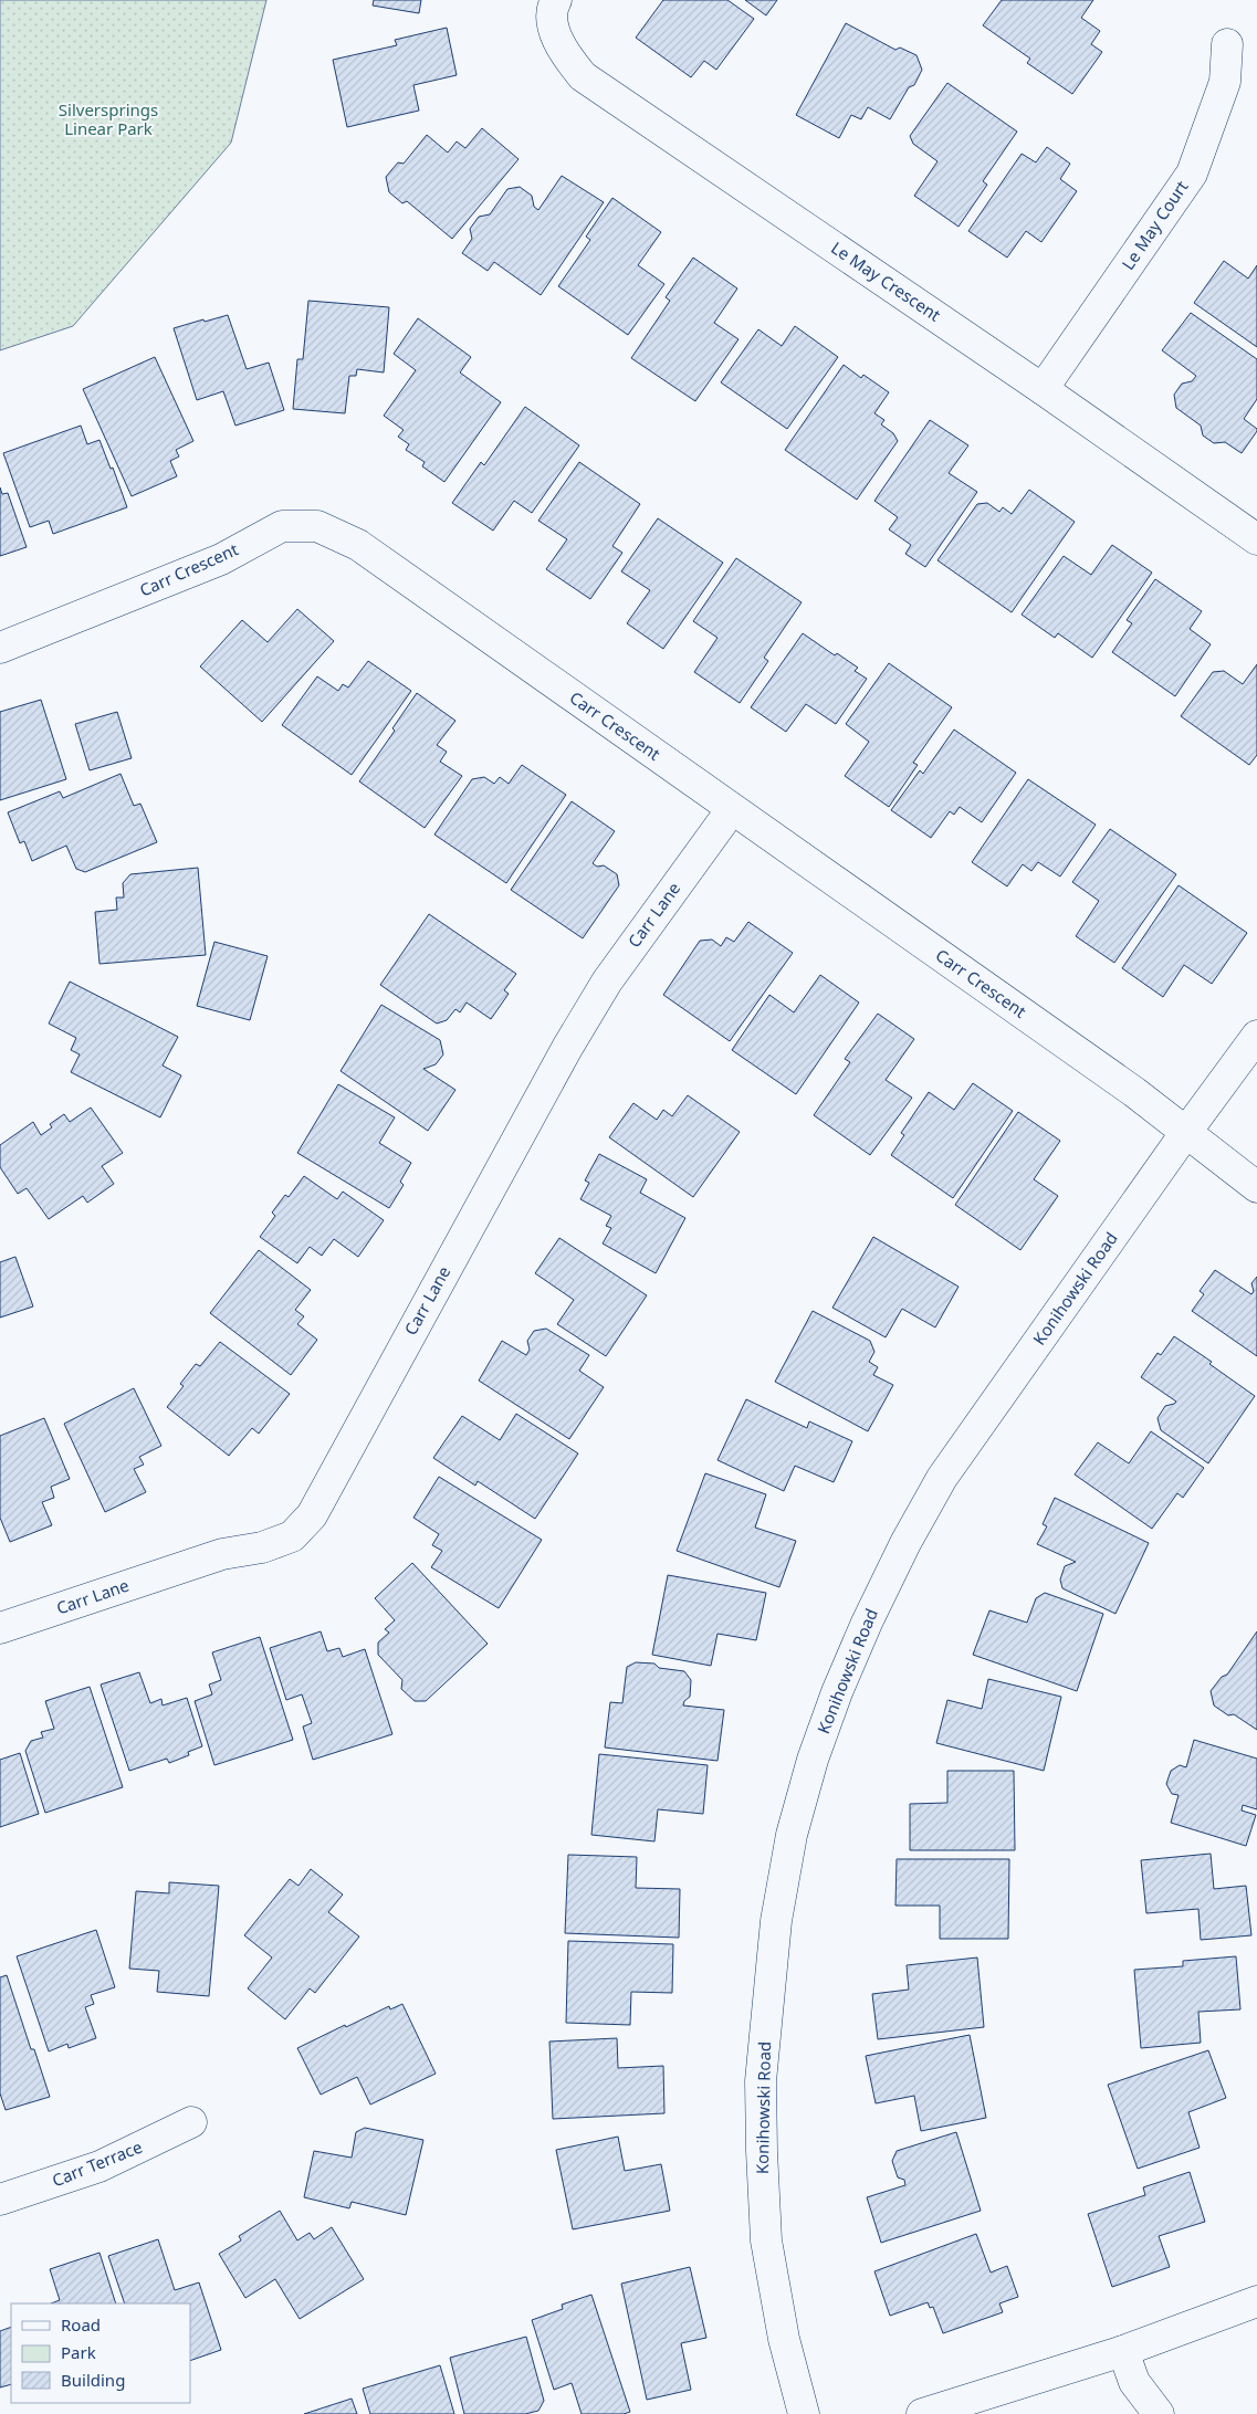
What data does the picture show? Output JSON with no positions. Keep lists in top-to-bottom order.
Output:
{
  "streets": {
    "street": [
      "Le May Court",
      "Le May Crescent",
      "Carr Crescent",
      "Carr Lane",
      "Konihowski Road",
      "Carr Terrace"
    ]
  },
  "crossings": [
    ["Le May Court", "Le May Crescent"],
    ["Carr Crescent", "Carr Lane"],
    ["Carr Crescent", "Konihowski Road"]
  ],
  "parks": ["Silversprings Linear Park"],
  "legend": ["Road", "Park", "Building"]
}
